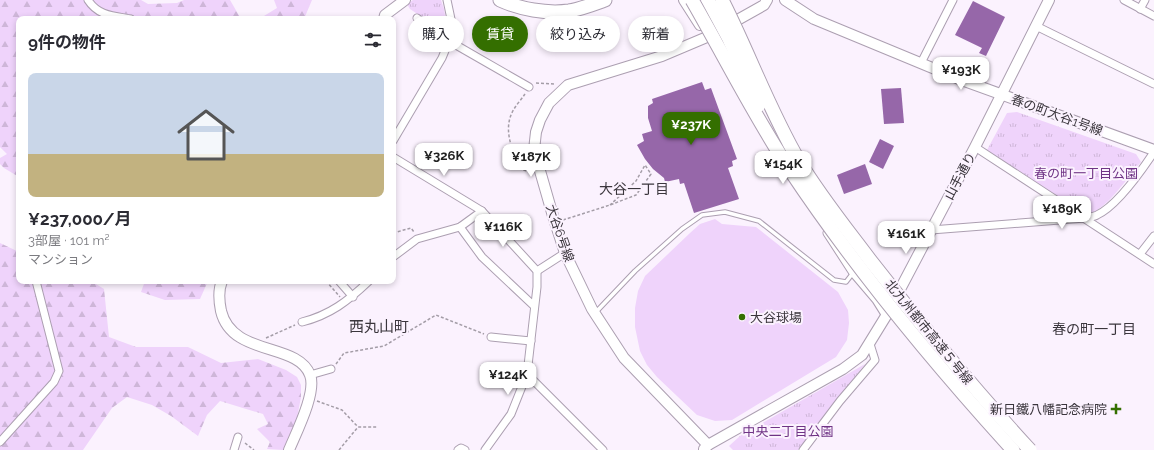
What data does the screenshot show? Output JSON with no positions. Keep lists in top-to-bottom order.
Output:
{
  "streets": {
    "highway": ["北九州都市高速５号線"],
    "street": ["春の町大谷1号線", "山手通り", "大谷6号線"]
  },
  "crossings": [
    ["春の町大谷1号線", "山手通り"],
    ["山手通り", "大谷6号線"]
  ],
  "districts": ["大谷一丁目", "西丸山町", "春の町一丁目"],
  "parks": ["春の町一丁目公園", "中央二丁目公園"],
  "places": {
    "other": ["大谷球場"],
    "health": ["新日鐵八幡記念病院"]
  },
  "page": {
    "chip": [
      "購入",
      "賃貸",
      "絞り込み",
      "新着"
    ],
    "heading": "9件の物件",
    "price": [
      "¥193K",
      "¥237K",
      "¥326K",
      "¥187K",
      "¥154K",
      "¥189K",
      "¥116K",
      "¥161K",
      "¥124K"
    ],
    "list": [
      {
        "name": "¥237,000/月",
        "note": "3部屋 · 101 m² · マンション"
      }
    ]
  }
}
